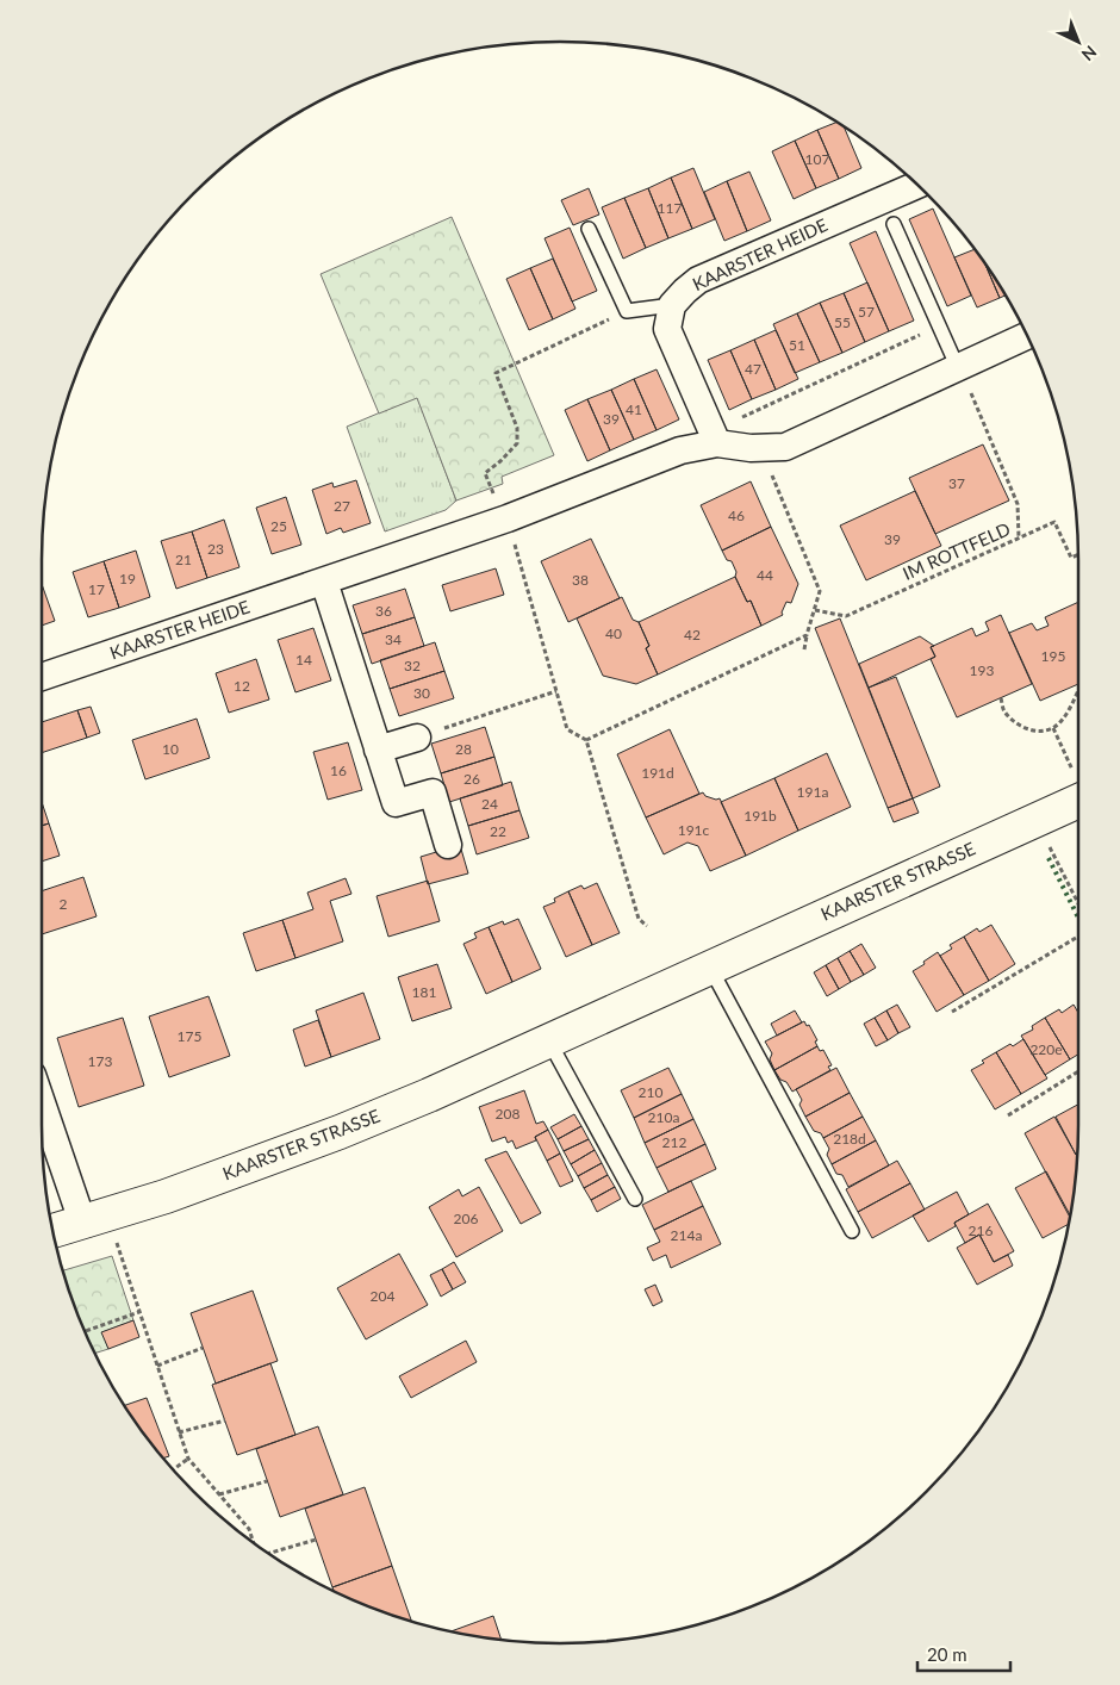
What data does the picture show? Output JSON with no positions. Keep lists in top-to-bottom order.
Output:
{
  "streets": {
    "main road": ["KAARSTER STRASSE"],
    "street": ["KAARSTER HEIDE"],
    "path": ["IM ROTTFELD"]
  },
  "house_numbers": [
    "107",
    "117",
    "57",
    "55",
    "51",
    "47",
    "41",
    "39",
    "37",
    "27",
    "46",
    "25",
    "39",
    "23",
    "21",
    "44",
    "19",
    "38",
    "17",
    "36",
    "40",
    "42",
    "34",
    "195",
    "14",
    "32",
    "193",
    "12",
    "30",
    "10",
    "28",
    "16",
    "191d",
    "26",
    "191a",
    "24",
    "191b",
    "191c",
    "22",
    "2",
    "181",
    "175",
    "220e",
    "173",
    "210",
    "208",
    "210a",
    "218d",
    "212",
    "206",
    "216",
    "214a",
    "204"
  ],
  "scale_bar": "20 m",
  "north": "bottom right"
}
